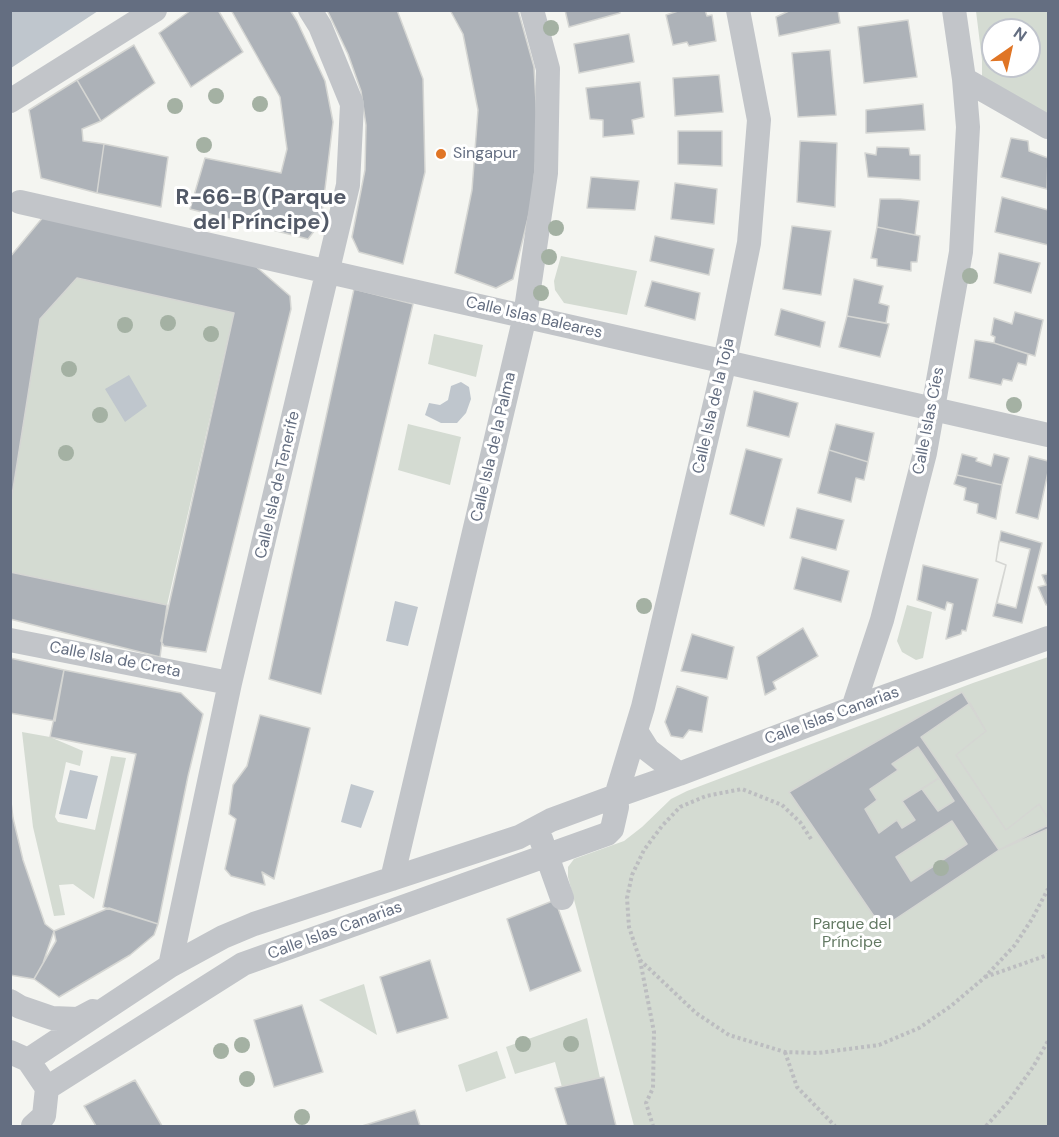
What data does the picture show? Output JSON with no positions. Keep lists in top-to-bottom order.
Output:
{
  "streets": {
    "street": [
      "Calle Islas Baleares",
      "Calle Isla de la Toja",
      "Calle Islas Cíes",
      "Calle Isla de la Palma",
      "Calle Isla de Tenerife",
      "Calle Isla de Creta",
      "Calle Islas Canarias"
    ]
  },
  "crossings": [
    ["Calle Islas Baleares", "Calle Isla de la Toja"],
    ["Calle Islas Baleares", "Calle Islas Cíes"],
    ["Calle Islas Baleares", "Calle Isla de la Palma"],
    ["Calle Islas Baleares", "Calle Isla de Tenerife"],
    ["Calle Isla de la Toja", "Calle Islas Canarias"],
    ["Calle Islas Cíes", "Calle Islas Canarias"],
    ["Calle Isla de la Palma", "Calle Islas Canarias"],
    ["Calle Isla de Tenerife", "Calle Islas Canarias"]
  ],
  "districts": ["R-66-B (Parque del Príncipe)"],
  "parks": ["Parque del Príncipe"],
  "places": ["Singapur"],
  "north": "top right"
}
